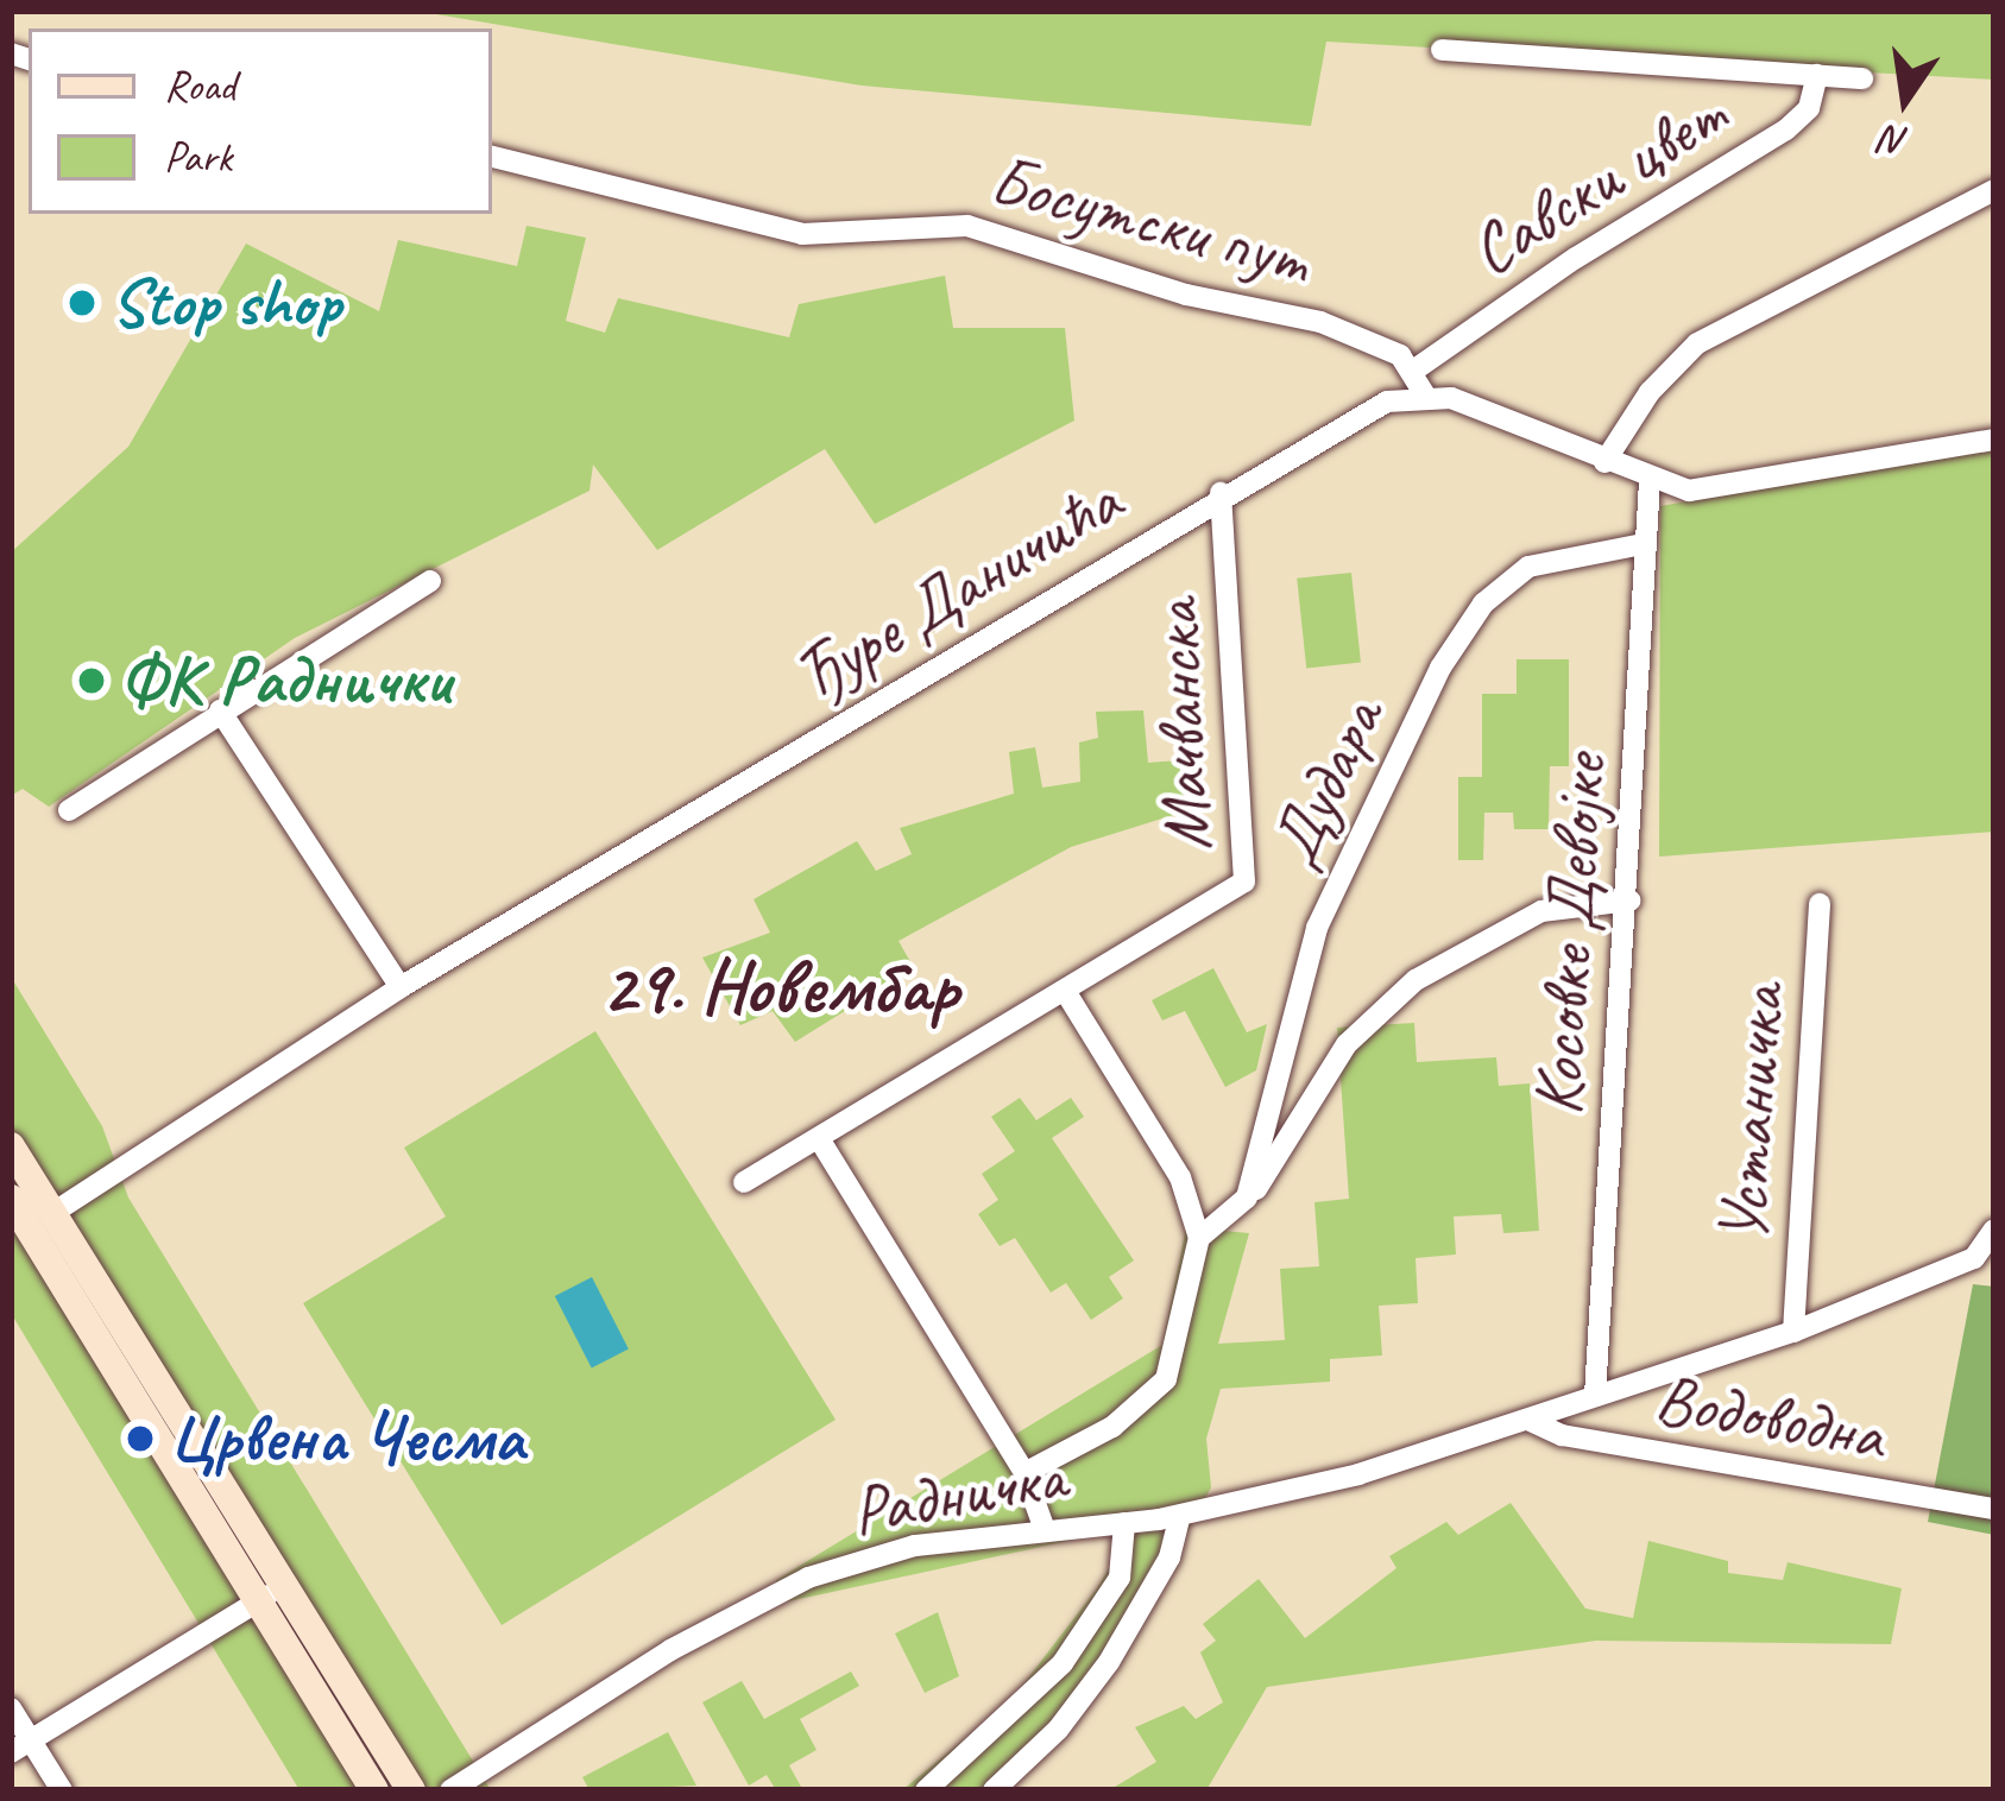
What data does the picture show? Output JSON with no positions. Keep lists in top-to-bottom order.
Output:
{
  "streets": {
    "street": [
      "Савски цвет",
      "Босутски пут",
      "Ђуре Даничића",
      "Мачванска",
      "Дудара",
      "Косовке Девојке",
      "Устаничка",
      "Водоводна",
      "Радничка"
    ]
  },
  "crossings": [
    ["Савски цвет", "Босутски пут"],
    ["Ђуре Даничића", "Мачванска"],
    ["Дудара", "Косовке Девојке"],
    ["Водоводна", "Радничка"]
  ],
  "districts": ["29. Новембар"],
  "places": ["Stop shop", "ФК Раднички", "Црвена Чесма"],
  "legend": ["Road", "Park"],
  "north": "bottom"
}
